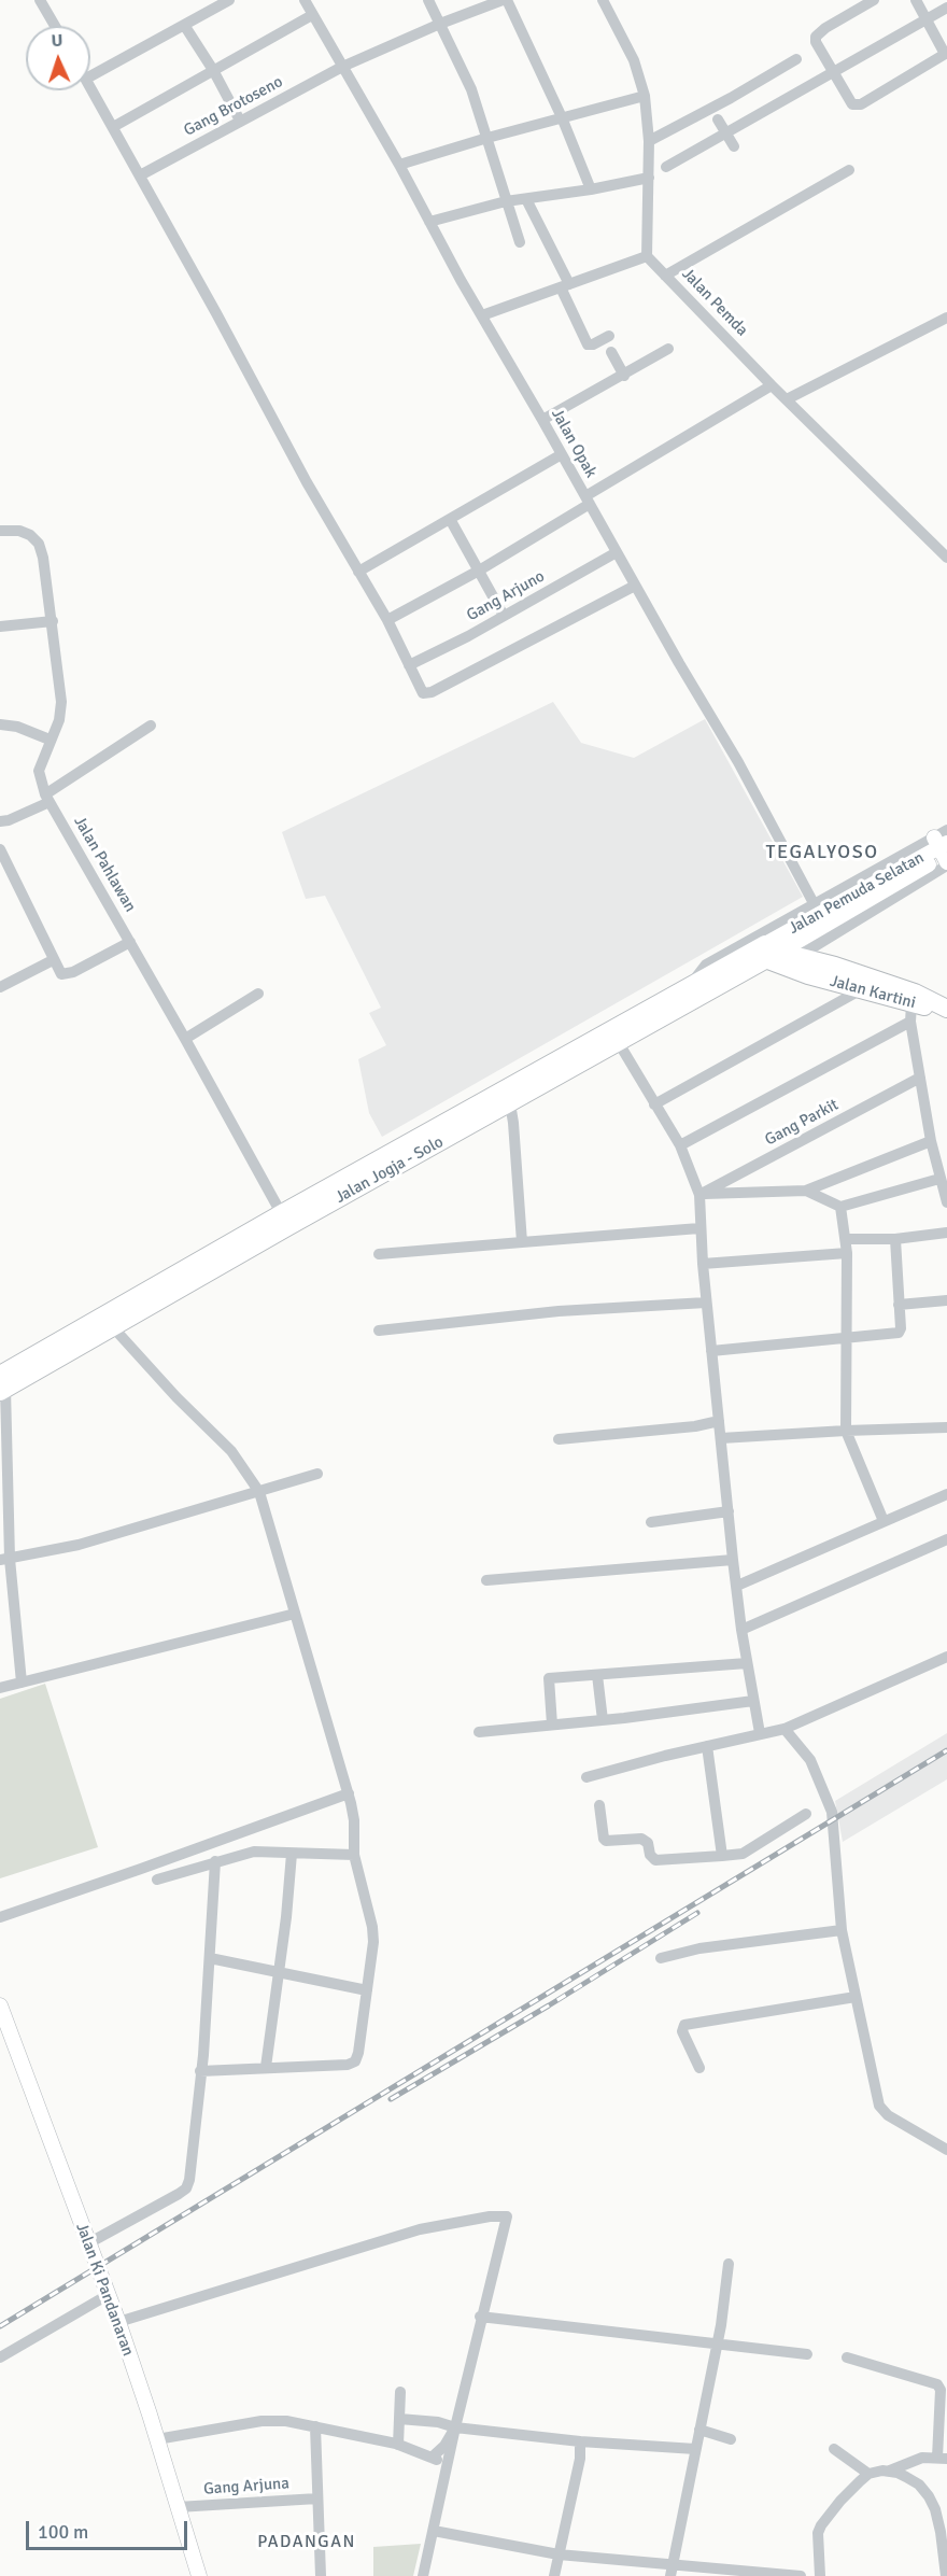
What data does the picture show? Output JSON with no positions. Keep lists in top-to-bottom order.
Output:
{
  "streets": {
    "highway": ["Jalan Kartini", "Jalan Jogja - Solo"],
    "main road": ["Jalan Pemuda Selatan", "Jalan Ki Pandanaran"],
    "street": [
      "Gang Brotoseno",
      "Jalan Pemda",
      "Jalan Opak",
      "Gang Arjuno",
      "Jalan Pahlawan",
      "Gang Parkit",
      "Gang Arjuna"
    ]
  },
  "crossings": [
    ["Gang Brotoseno", "Jalan Opak"],
    ["Jalan Opak", "Gang Arjuno"],
    ["Jalan Opak", "Jalan Pemuda Selatan"],
    ["Jalan Pahlawan", "Jalan Jogja - Solo"],
    ["Jalan Pemuda Selatan", "Jalan Kartini"],
    ["Jalan Pemuda Selatan", "Jalan Jogja - Solo"],
    ["Jalan Kartini", "Jalan Jogja - Solo"],
    ["Jalan Ki Pandanaran", "Gang Arjuna"]
  ],
  "districts": ["TEGALYOSO", "PADANGAN"],
  "scale_bar": "100 m",
  "north": "top"
}
